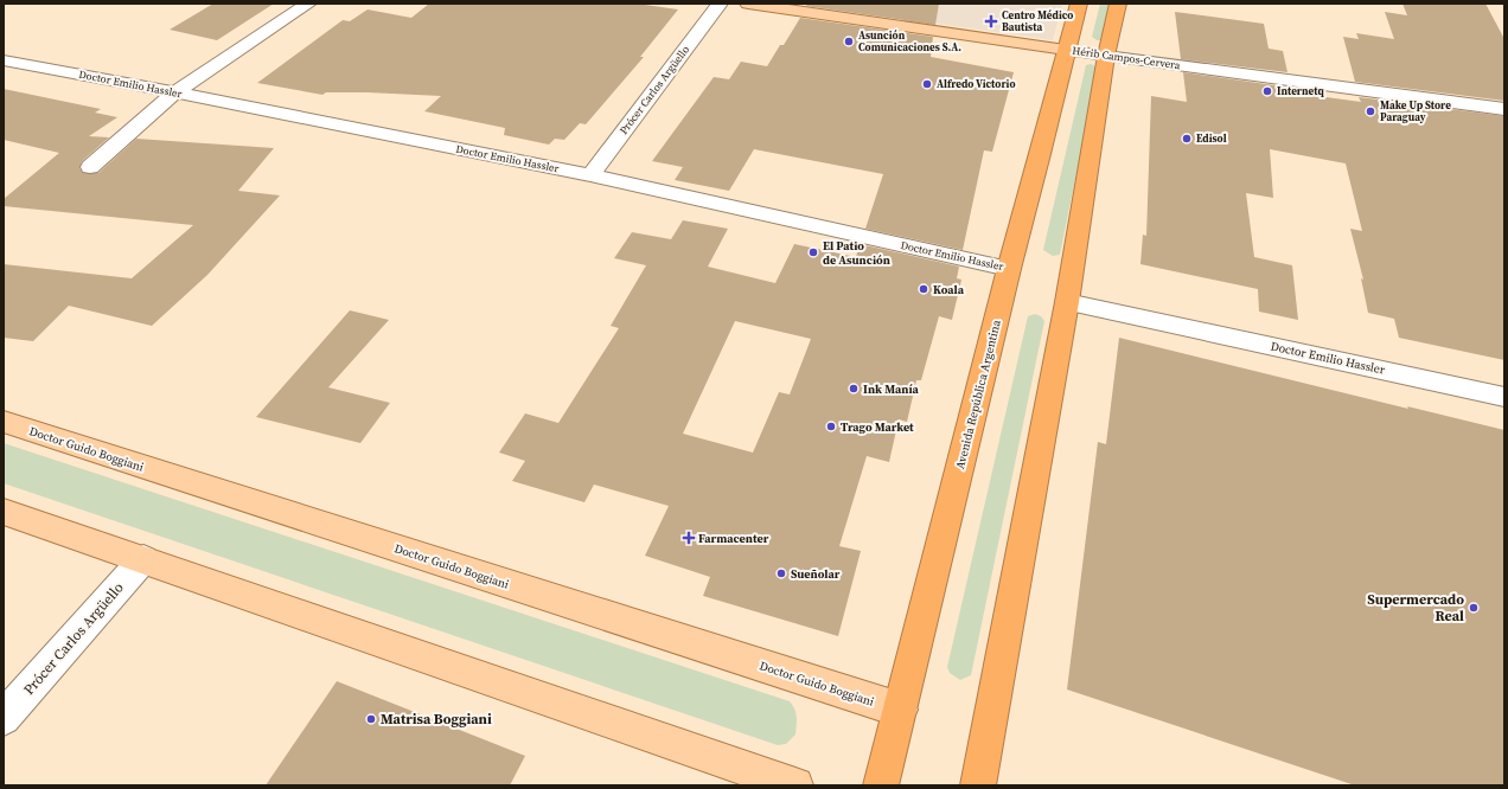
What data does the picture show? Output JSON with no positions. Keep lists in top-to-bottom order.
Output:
{
  "streets": {
    "highway": ["Avenida República Argentina"],
    "main road": ["Hérib Campos-Cervera", "Doctor Guido Boggiani"],
    "street": ["Doctor Emilio Hassler", "Prócer Carlos Argüello"]
  },
  "crossings": [
    ["Hérib Campos-Cervera", "Avenida República Argentina"],
    ["Doctor Emilio Hassler", "Prócer Carlos Argüello"],
    ["Doctor Emilio Hassler", "Avenida República Argentina"],
    ["Avenida República Argentina", "Doctor Guido Boggiani"]
  ],
  "places": {
    "health": ["Centro Médico Bautista", "Farmacenter"],
    "other": [
      "Asunción Comunicaciones S.A.",
      "Alfredo Victorio",
      "Internetq",
      "Make Up Store Paraguay",
      "Edisol",
      "El Patio de Asunción",
      "Koala",
      "Ink Manía",
      "Trago Market",
      "Sueñolar",
      "Supermercado Real",
      "Matrisa Boggiani"
    ]
  }
}
